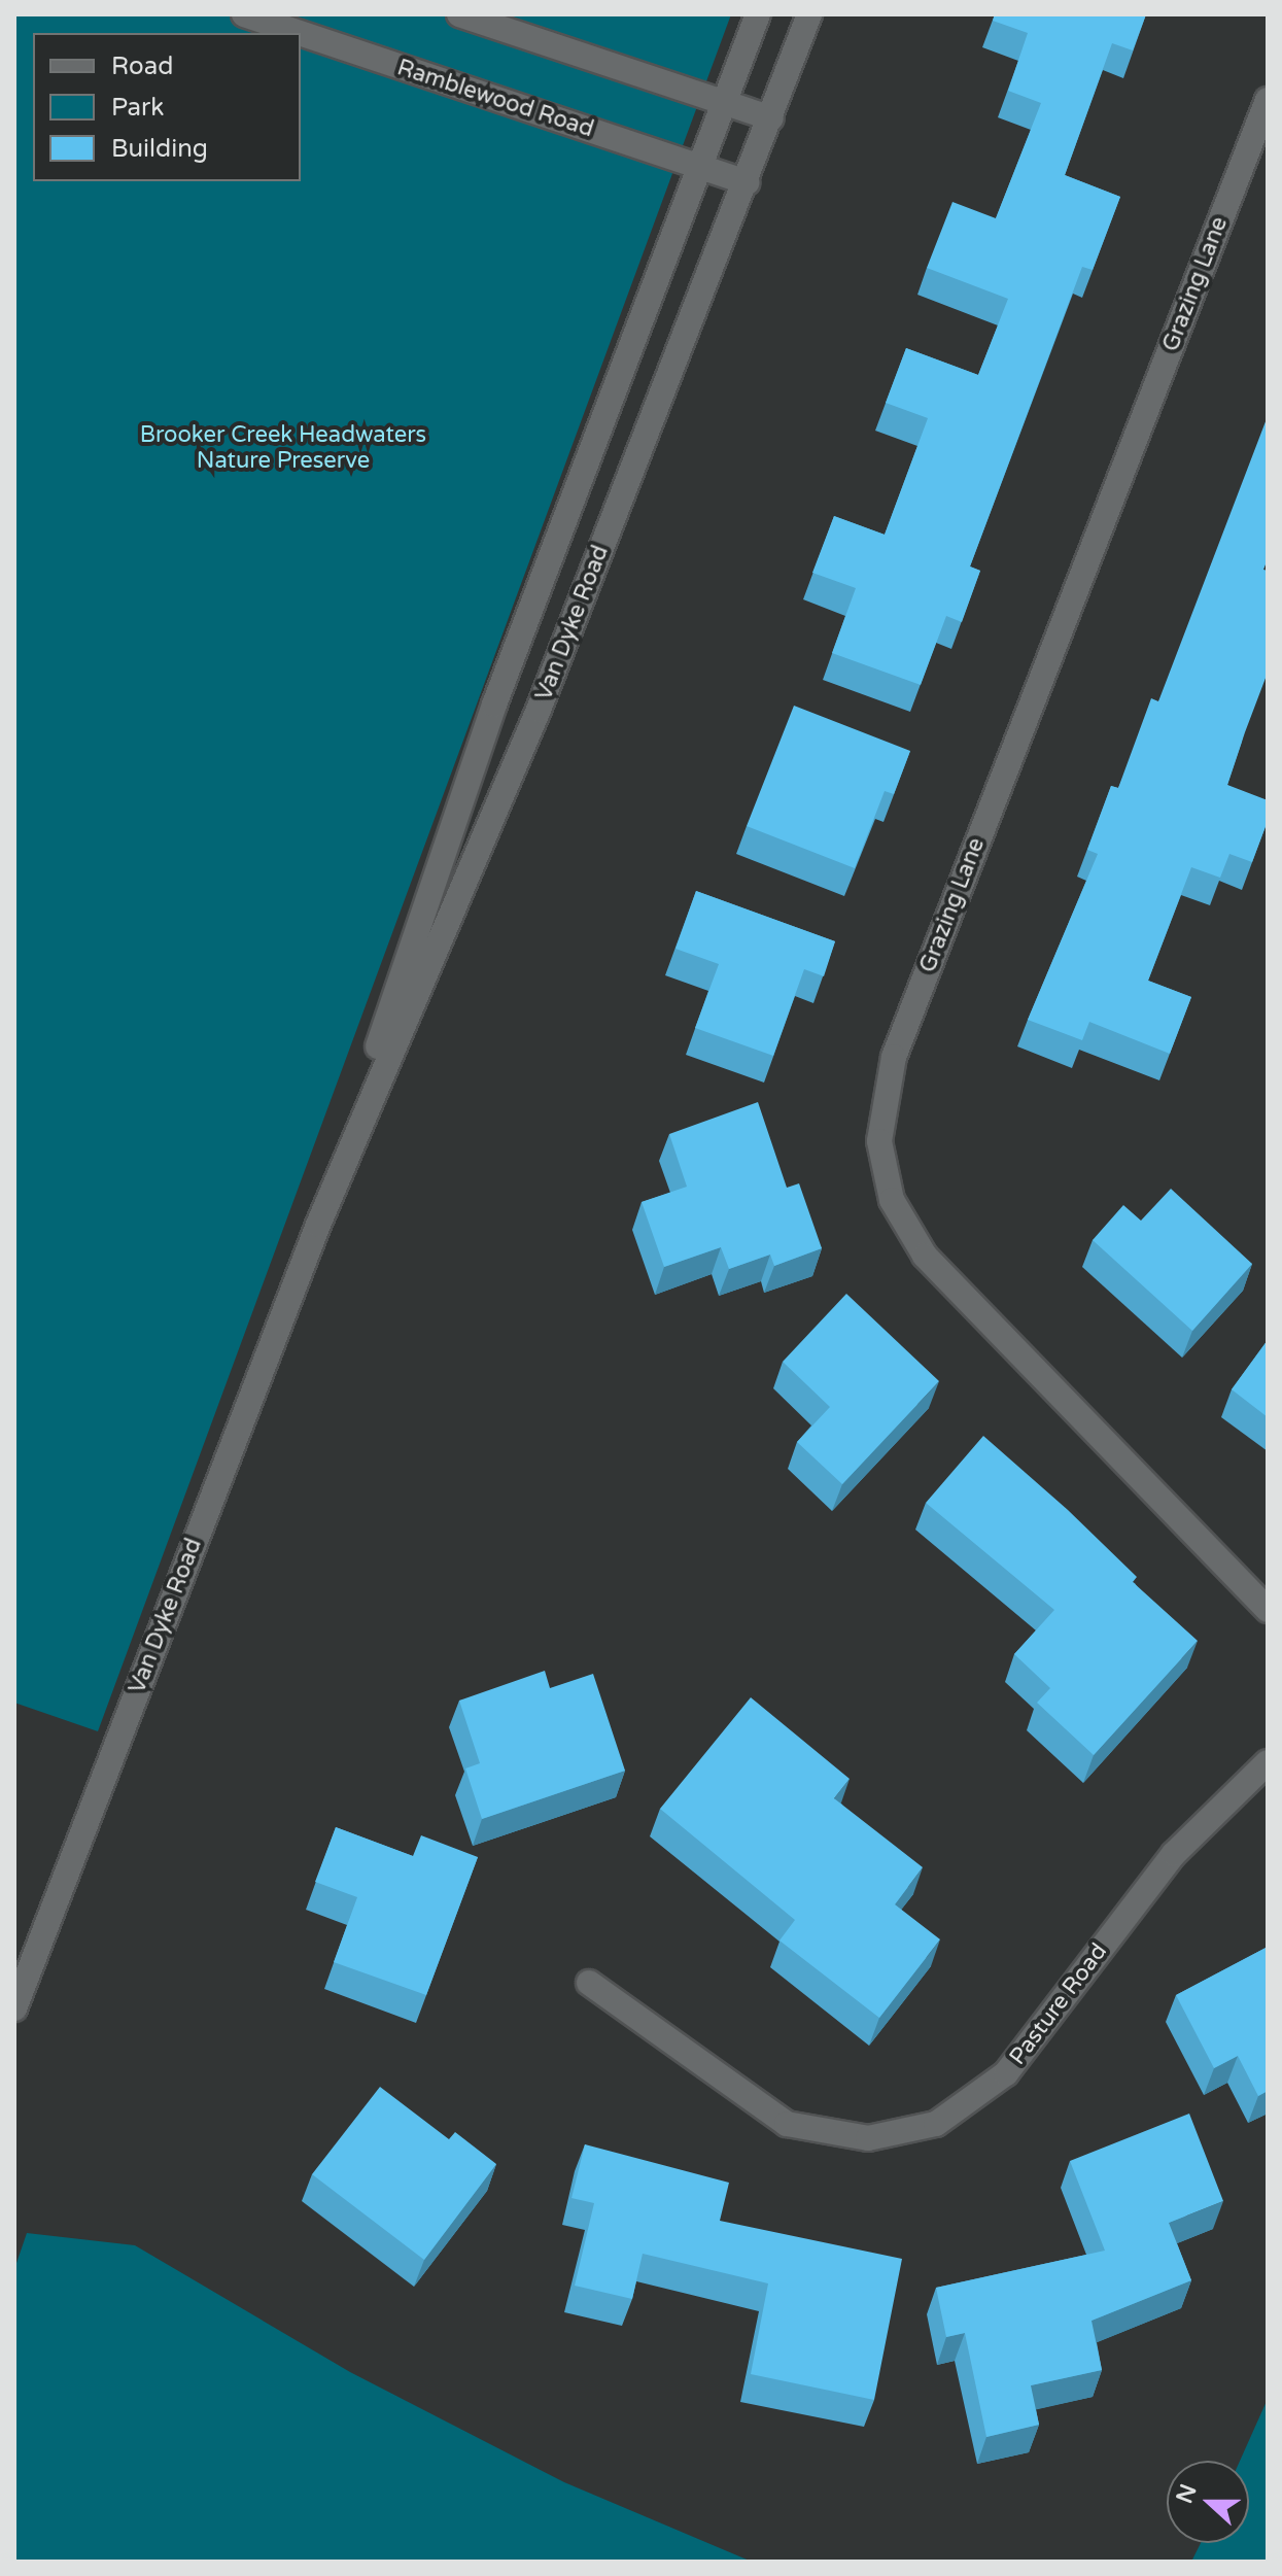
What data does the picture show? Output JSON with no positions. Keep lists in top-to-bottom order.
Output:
{
  "streets": {
    "street": [
      "Ramblewood Road",
      "Grazing Lane",
      "Van Dyke Road",
      "Pasture Road"
    ]
  },
  "crossings": [
    ["Ramblewood Road", "Van Dyke Road"]
  ],
  "parks": ["Brooker Creek Headwaters Nature Preserve"],
  "legend": ["Road", "Park", "Building"],
  "north": "left"
}
